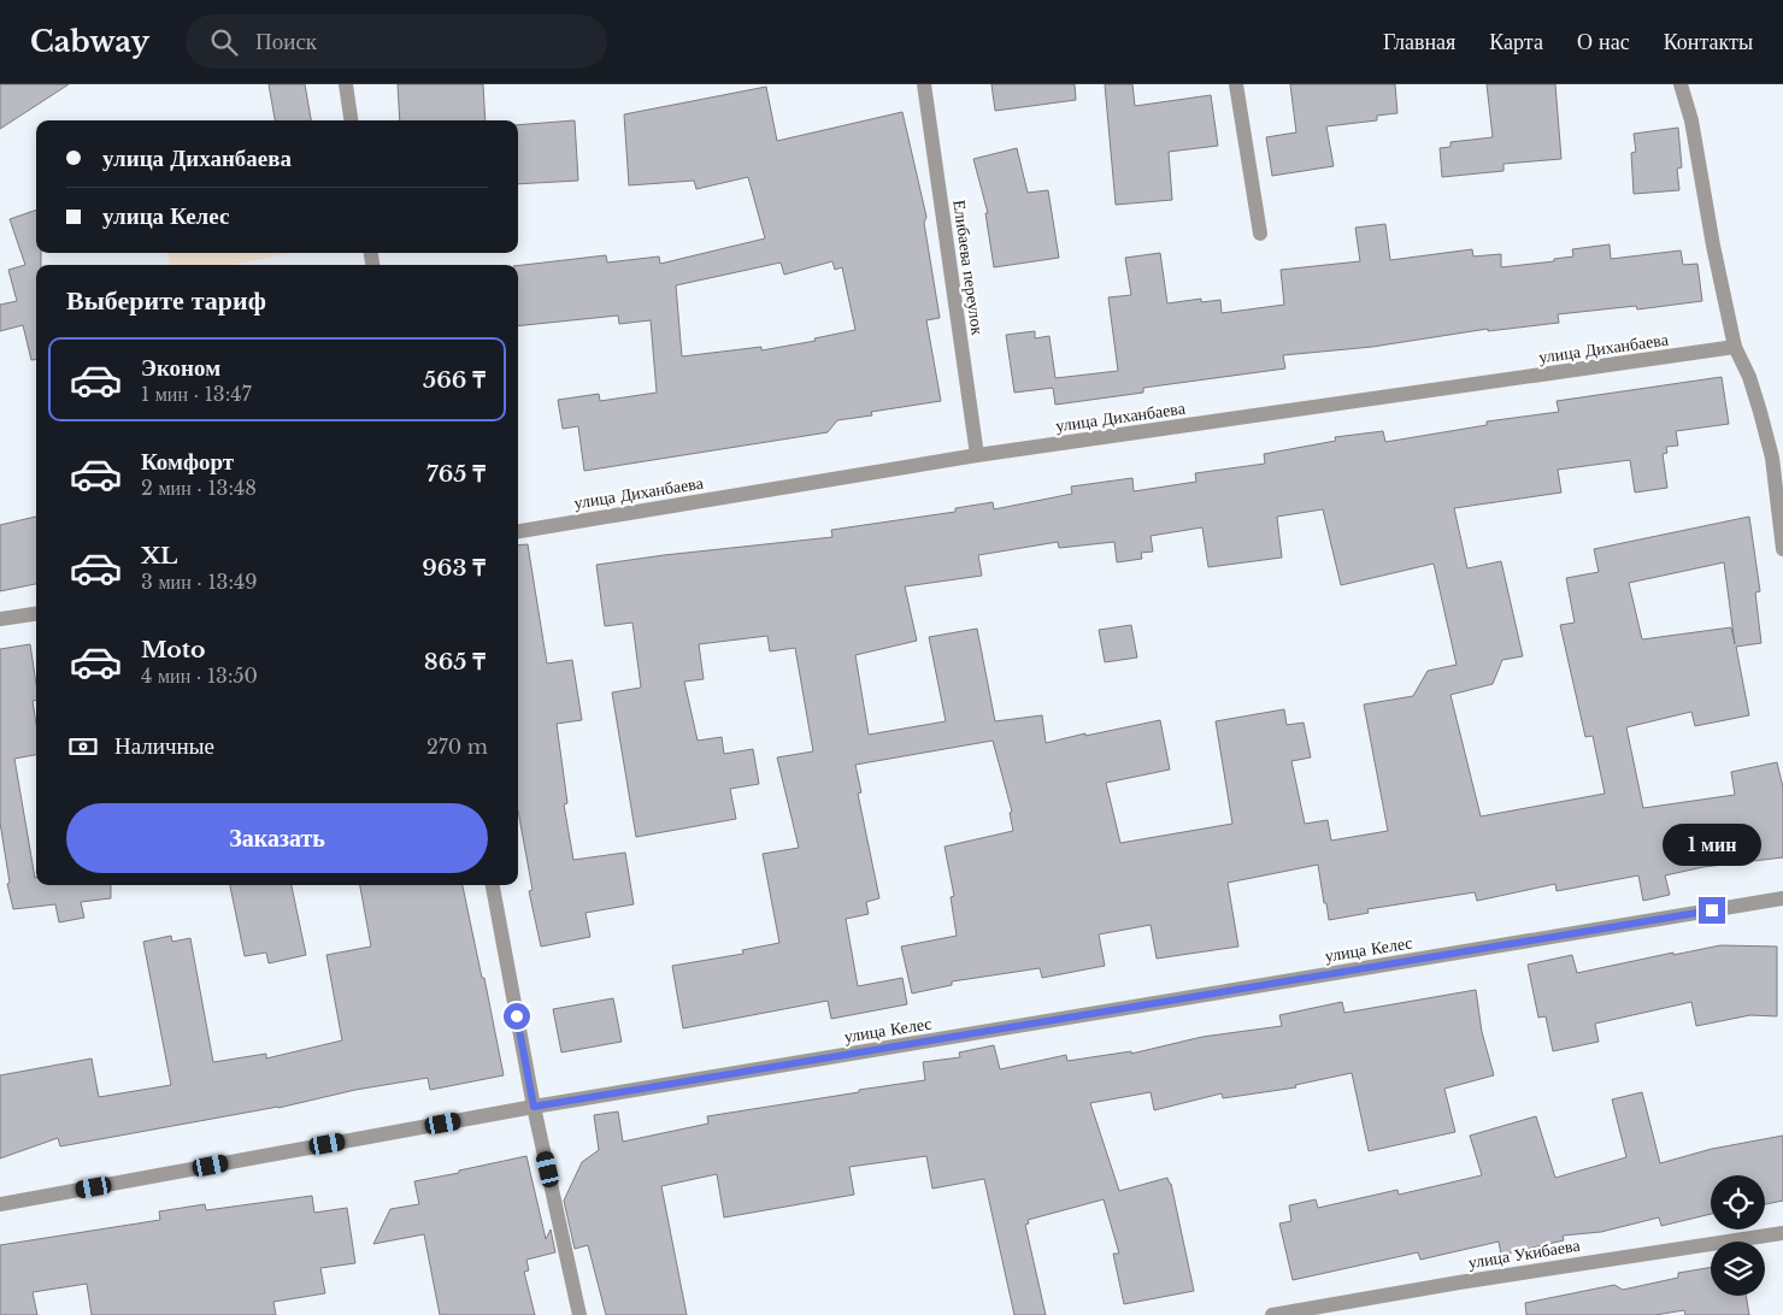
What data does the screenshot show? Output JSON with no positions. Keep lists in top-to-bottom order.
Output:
{
  "streets": {
    "street": [
      "Елибаева переулок",
      "улица Диханбаева",
      "улица Келес",
      "улица Укибаева"
    ]
  },
  "crossings": [
    ["Елибаева переулок", "улица Диханбаева"]
  ],
  "page": {
    "header": "Cabway",
    "search": "Поиск",
    "nav": [
      "Главная",
      "Карта",
      "О нас",
      "Контакты"
    ],
    "banner": ["улица Диханбаева", "улица Келес"],
    "heading": "Выберите тариф",
    "list": [
      {
        "name": "Эконом",
        "note": "1 мин · 13:47",
        "value": "566 ₸"
      },
      {
        "name": "Комфорт",
        "note": "2 мин · 13:48",
        "value": "765 ₸"
      },
      {
        "name": "XL",
        "note": "3 мин · 13:49",
        "value": "963 ₸"
      },
      {
        "name": "Moto",
        "note": "4 мин · 13:50",
        "value": "865 ₸"
      }
    ],
    "pay": ["Наличные", "270 m"],
    "buttons": "Заказать",
    "bubble": "1 мин"
  }
}
